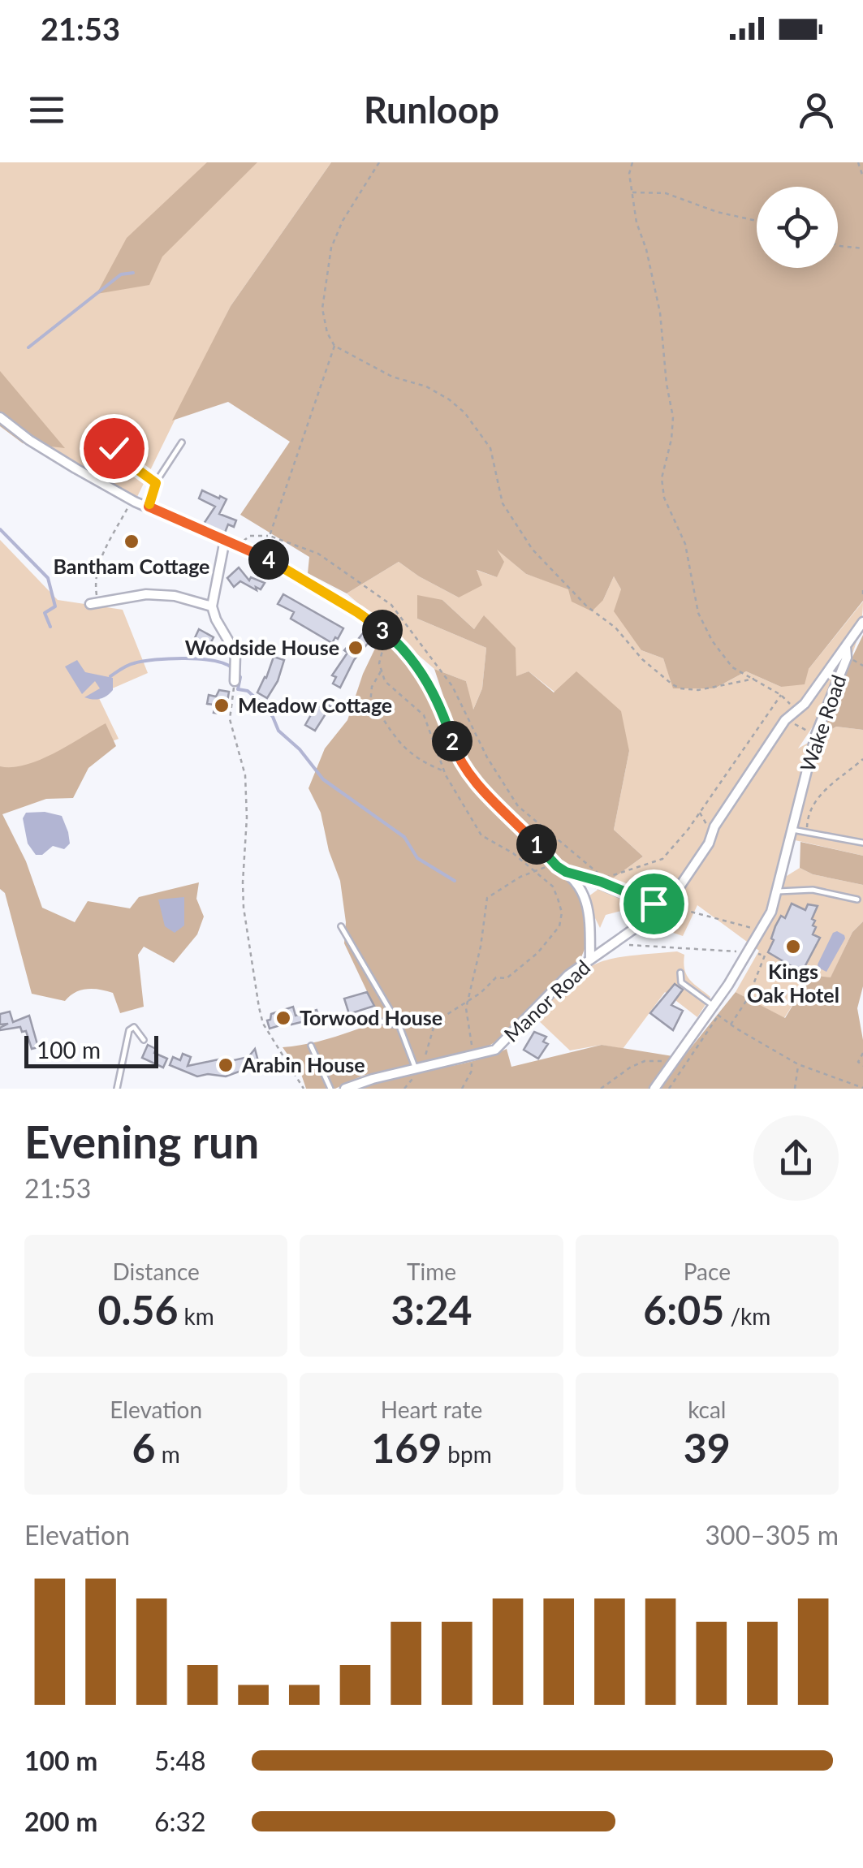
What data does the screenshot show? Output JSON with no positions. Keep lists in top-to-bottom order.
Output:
{
  "streets": {
    "street": ["Wake Road", "Manor Road"]
  },
  "crossings": [
    ["Wake Road", "Manor Road"]
  ],
  "places": [
    "Bantham Cottage",
    "Woodside House",
    "Meadow Cottage",
    "Kings Oak Hotel",
    "Torwood House",
    "Arabin House"
  ],
  "scale_bar": "100 m",
  "page": {
    "status": "21:53",
    "header": "Runloop",
    "pins": [
      "4",
      "3",
      "2",
      "1"
    ],
    "scale": "100 m",
    "heading": ["Evening run", "21:53"],
    "stats": [
      ["Distance", "0.56 km"],
      ["Time", "3:24"],
      ["Pace", "6:05 /km"],
      ["Elevation", "6 m"],
      ["Heart rate", "169 bpm"],
      ["kcal", "39"]
    ],
    "chart": ["Elevation", "300–305 m"],
    "list": [
      {
        "name": "100 m",
        "note": "5:48"
      },
      {
        "name": "200 m",
        "note": "6:32"
      }
    ]
  }
}
